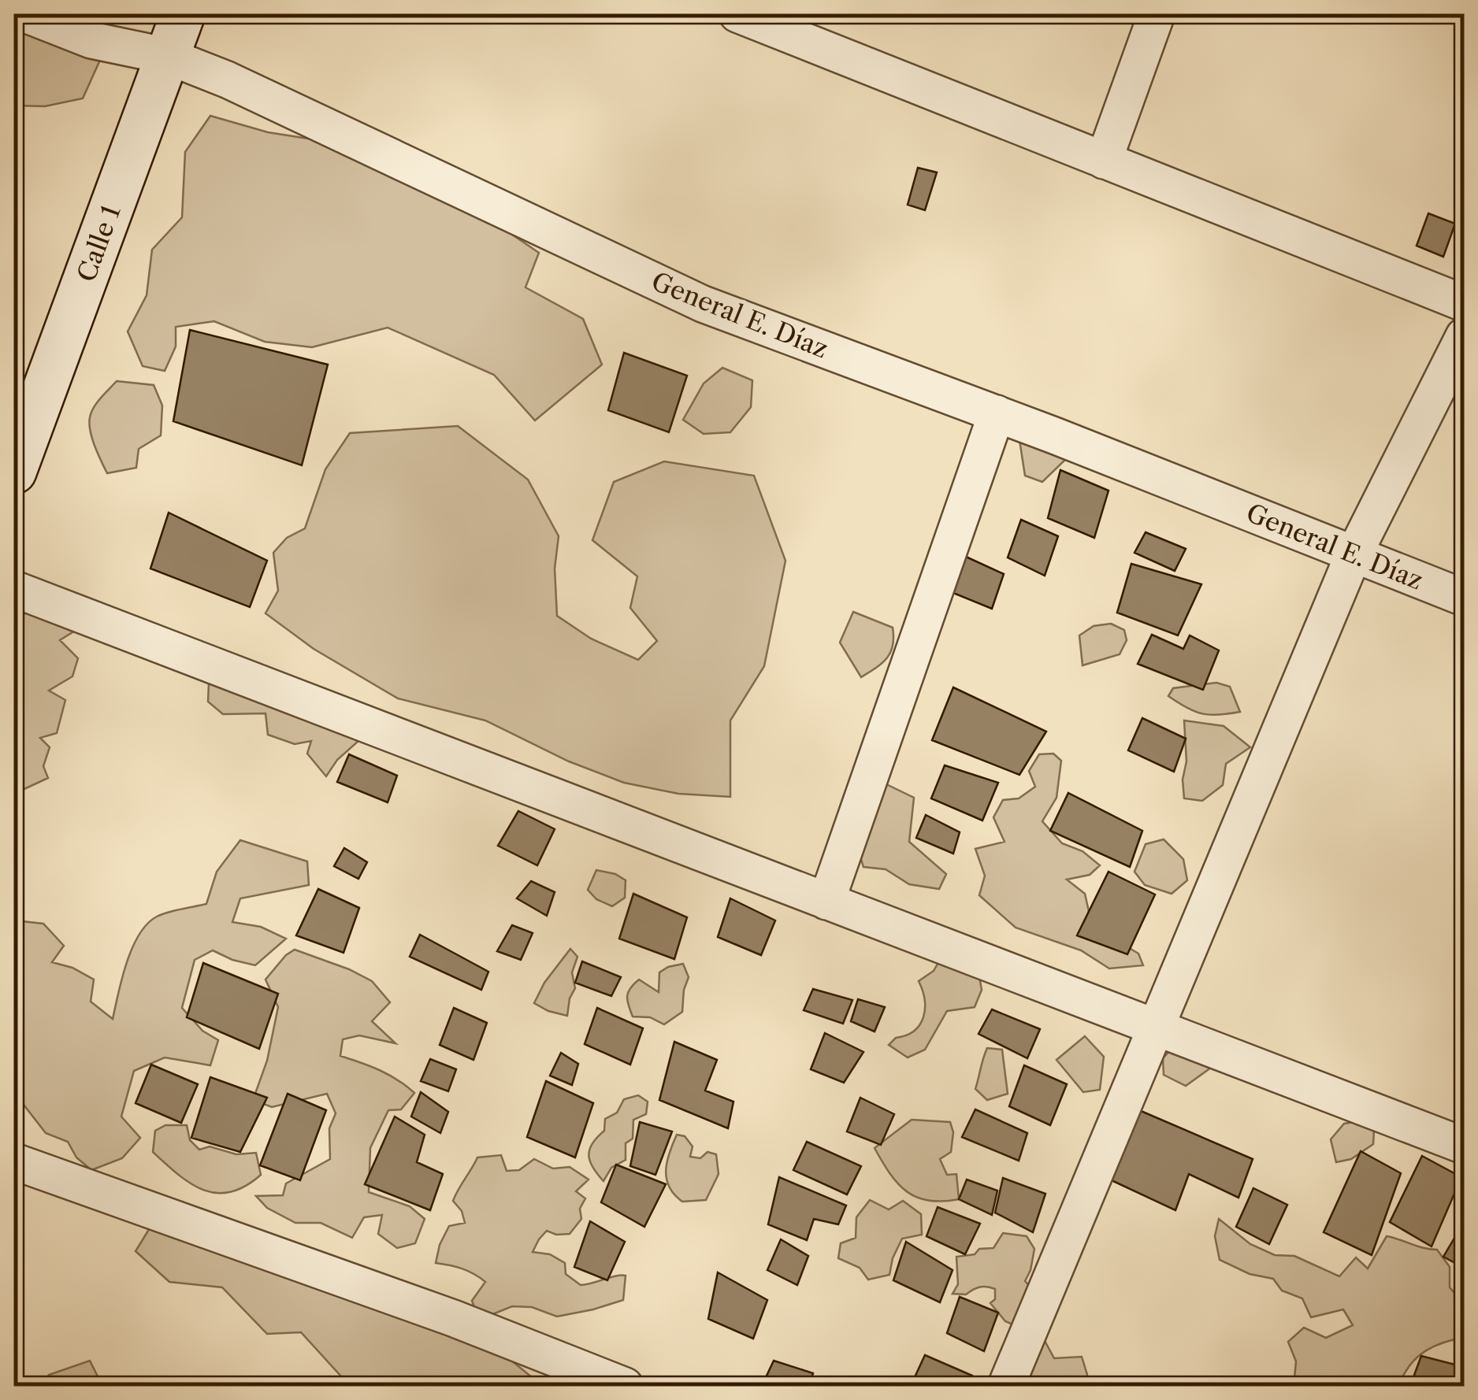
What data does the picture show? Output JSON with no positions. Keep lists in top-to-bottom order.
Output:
{
  "streets": {
    "street": ["Calle 1", "General E. Díaz"]
  },
  "crossings": [
    ["Calle 1", "General E. Díaz"]
  ]
}
